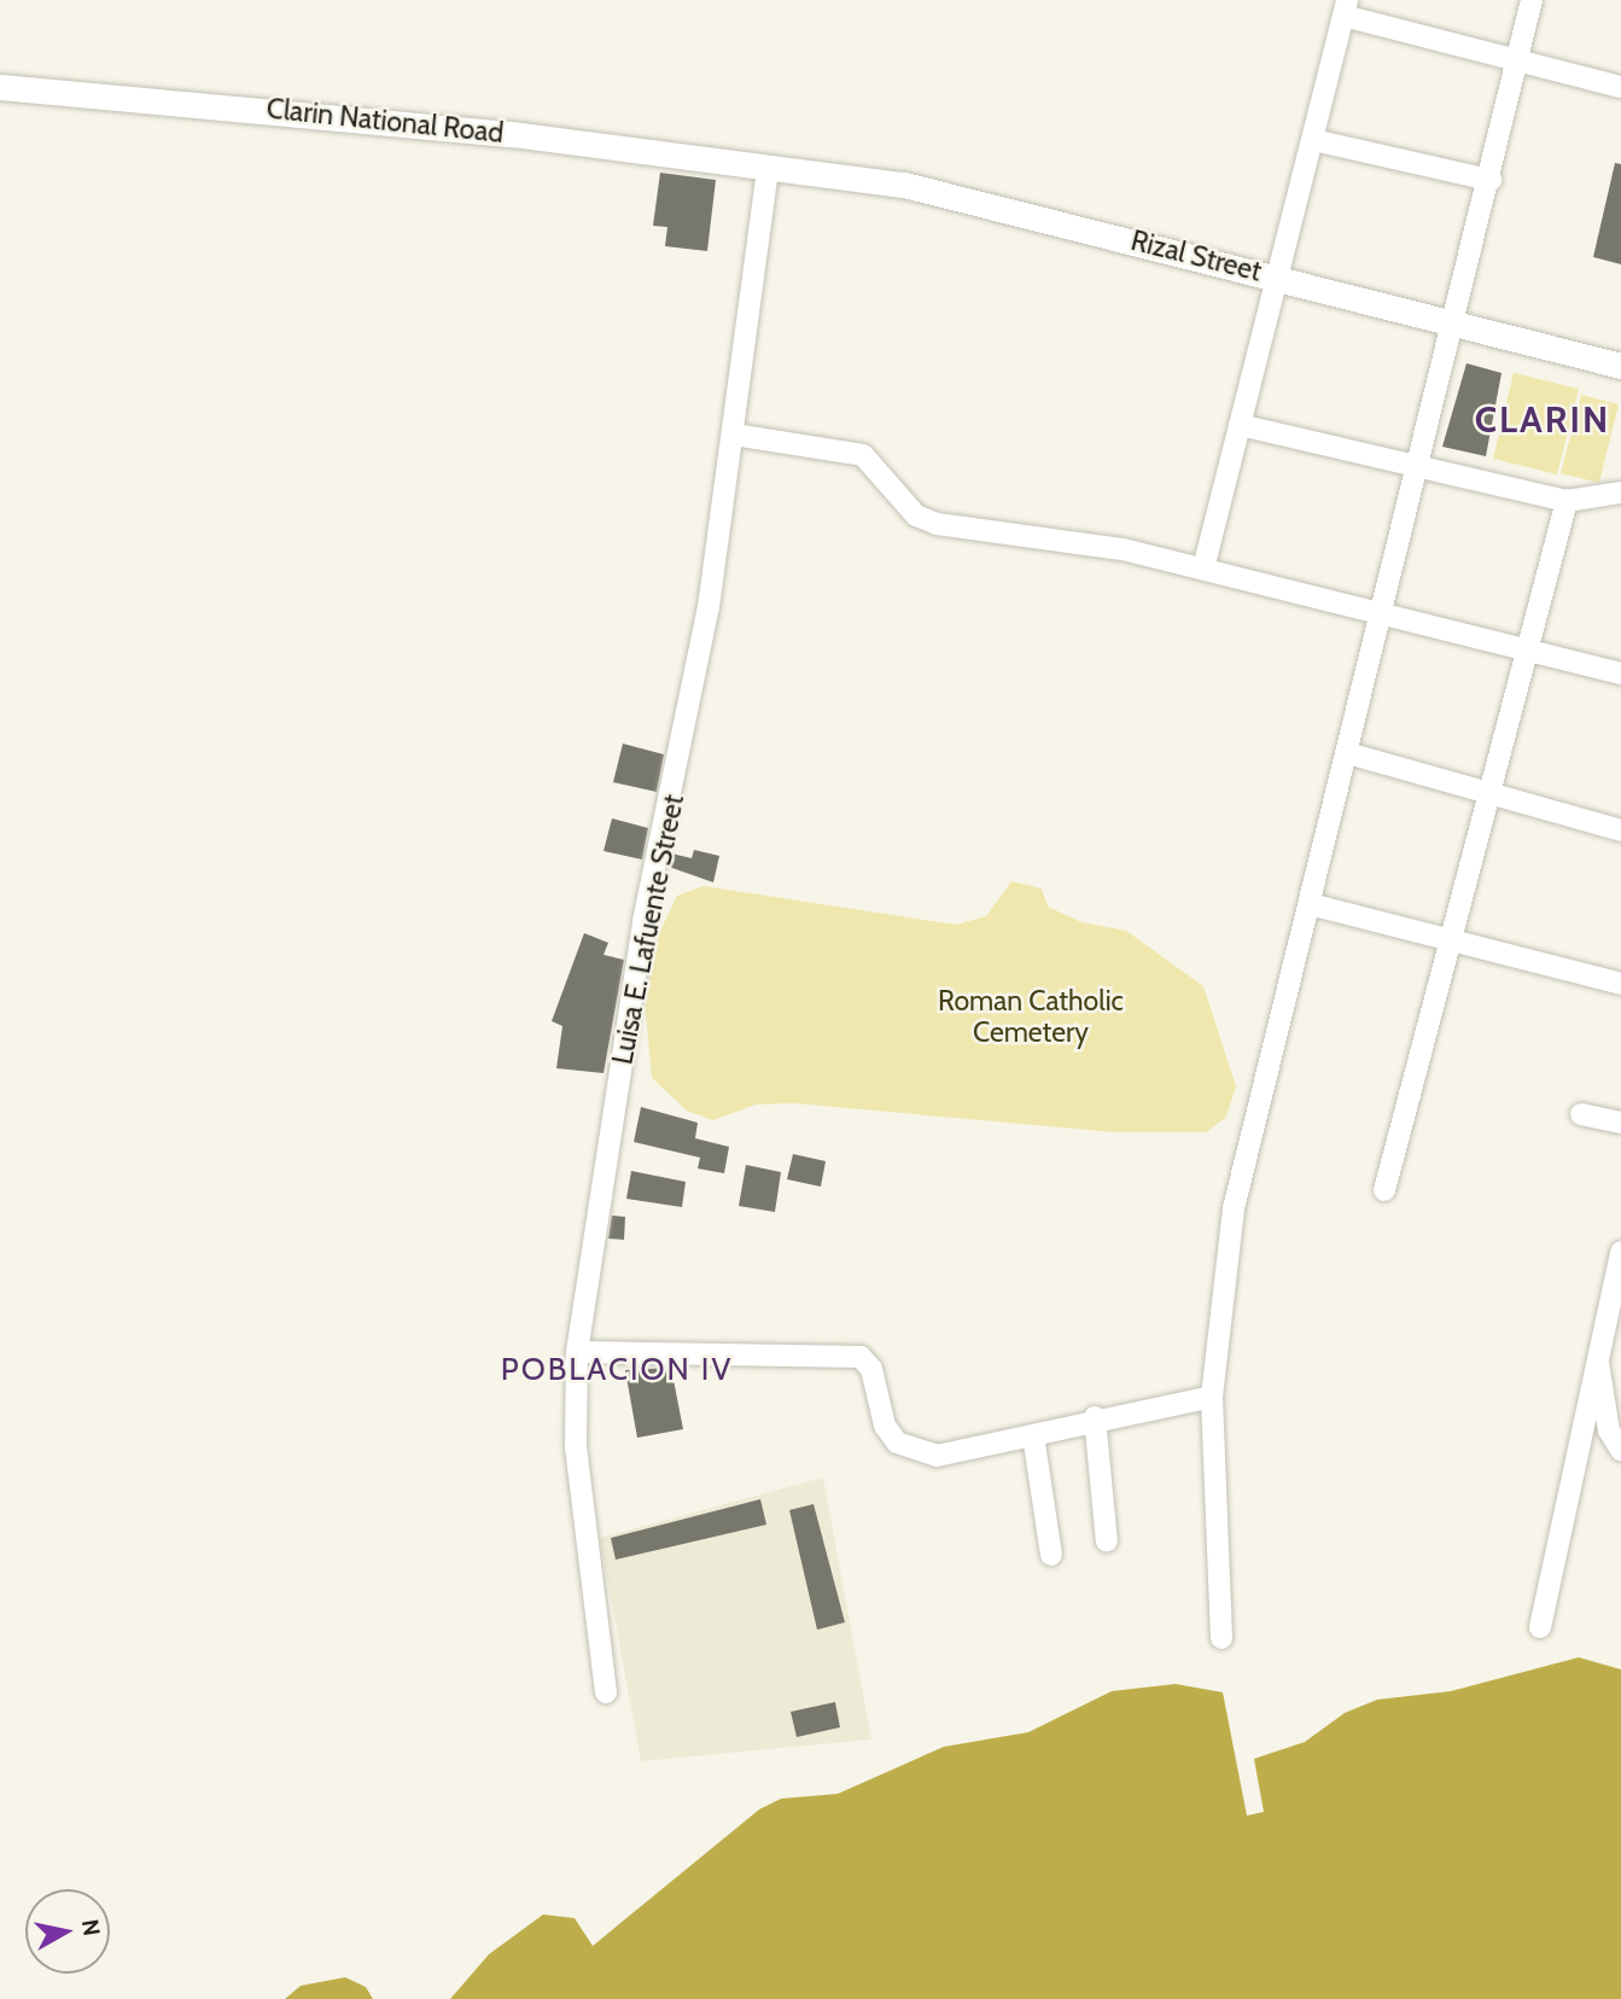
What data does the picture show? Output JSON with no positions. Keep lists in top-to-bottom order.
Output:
{
  "streets": {
    "main road": ["Clarin National Road", "Rizal Street"],
    "street": ["Luisa E. Lafuente Street"]
  },
  "crossings": [
    ["Clarin National Road", "Rizal Street"],
    ["Clarin National Road", "Luisa E. Lafuente Street"],
    ["Rizal Street", "Luisa E. Lafuente Street"]
  ],
  "districts": ["CLARIN", "POBLACION IV"],
  "parks": ["Roman Catholic Cemetery"],
  "north": "right"
}
